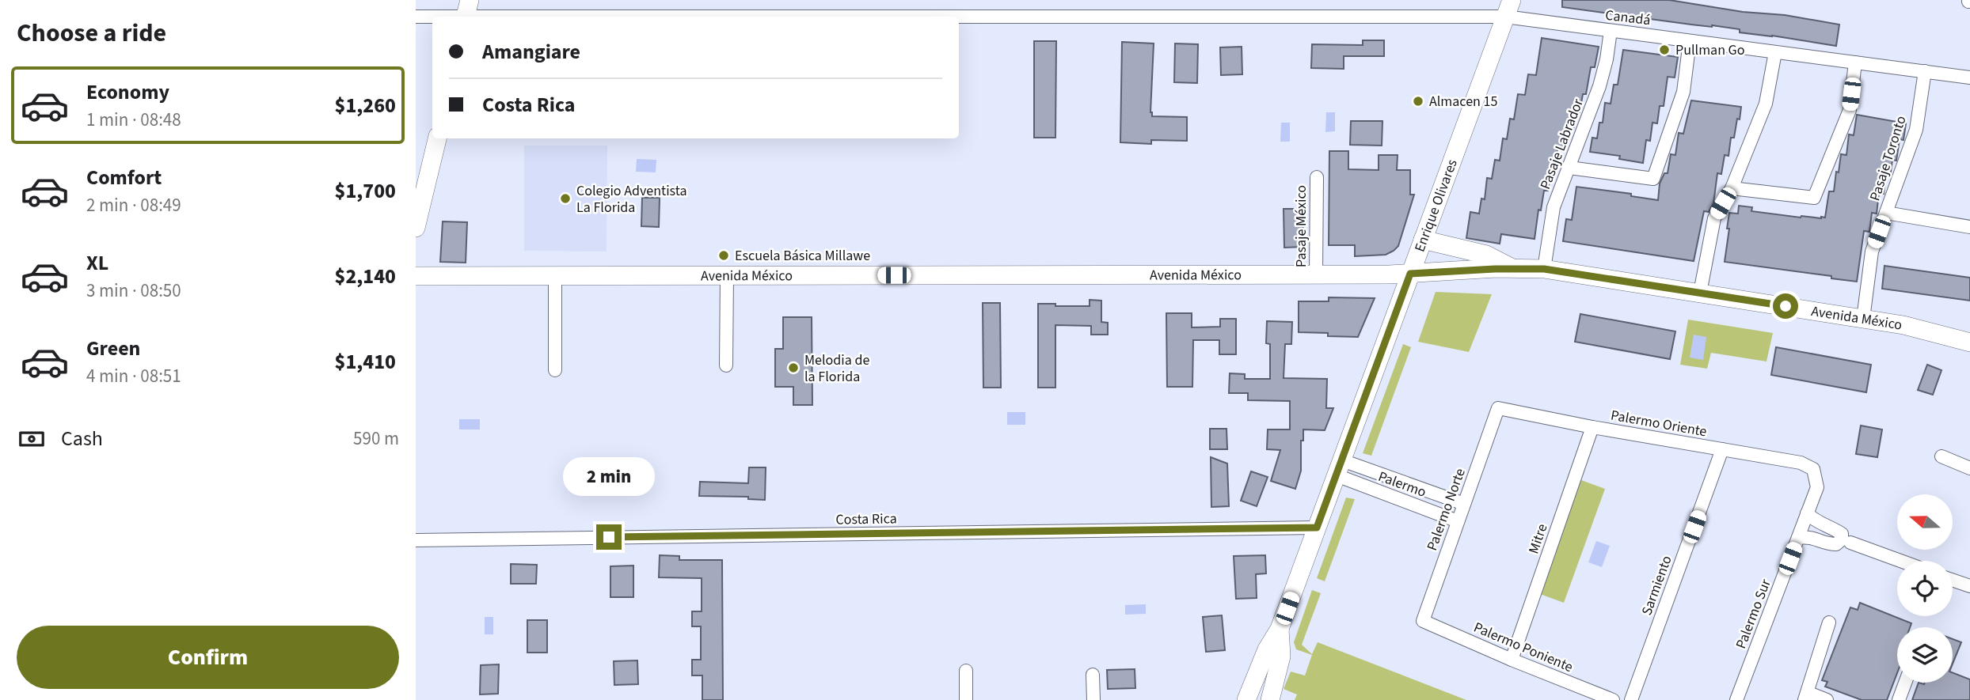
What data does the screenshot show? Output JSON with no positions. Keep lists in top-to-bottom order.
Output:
{
  "streets": {
    "street": [
      "Canadá",
      "Pasaje Labrador",
      "Pasaje Toronto",
      "Enrique Olivares",
      "Pasaje México",
      "Avenida México",
      "Palermo Oriente",
      "Palermo",
      "Palermo Norte",
      "Costa Rica",
      "Mitre",
      "Sarmiento",
      "Palermo Sur",
      "Palermo Poniente"
    ]
  },
  "crossings": [
    ["Canadá", "Pasaje Labrador"],
    ["Canadá", "Pasaje Toronto"],
    ["Canadá", "Enrique Olivares"],
    ["Pasaje Labrador", "Avenida México"],
    ["Pasaje Toronto", "Avenida México"],
    ["Enrique Olivares", "Avenida México"],
    ["Enrique Olivares", "Palermo"],
    ["Enrique Olivares", "Costa Rica"],
    ["Pasaje México", "Avenida México"],
    ["Palermo Oriente", "Palermo Norte"],
    ["Palermo Oriente", "Mitre"],
    ["Palermo Oriente", "Sarmiento"],
    ["Palermo Oriente", "Palermo Sur"],
    ["Palermo", "Palermo Norte"],
    ["Palermo Norte", "Palermo Poniente"],
    ["Mitre", "Palermo Poniente"]
  ],
  "places": [
    "Pullman Go",
    "Almacen 15",
    "Colegio Adventista La Florida",
    "Escuela Básica Millawe",
    "Melodia de la Florida"
  ],
  "north": "left",
  "page": {
    "heading": "Choose a ride",
    "banner": ["Amangiare", "Costa Rica"],
    "list": [
      {
        "name": "Economy",
        "note": "1 min · 08:48",
        "value": "$1,260"
      },
      {
        "name": "Comfort",
        "note": "2 min · 08:49",
        "value": "$1,700"
      },
      {
        "name": "XL",
        "note": "3 min · 08:50",
        "value": "$2,140"
      },
      {
        "name": "Green",
        "note": "4 min · 08:51",
        "value": "$1,410"
      }
    ],
    "pay": ["Cash", "590 m"],
    "bubble": "2 min",
    "buttons": "Confirm"
  }
}
